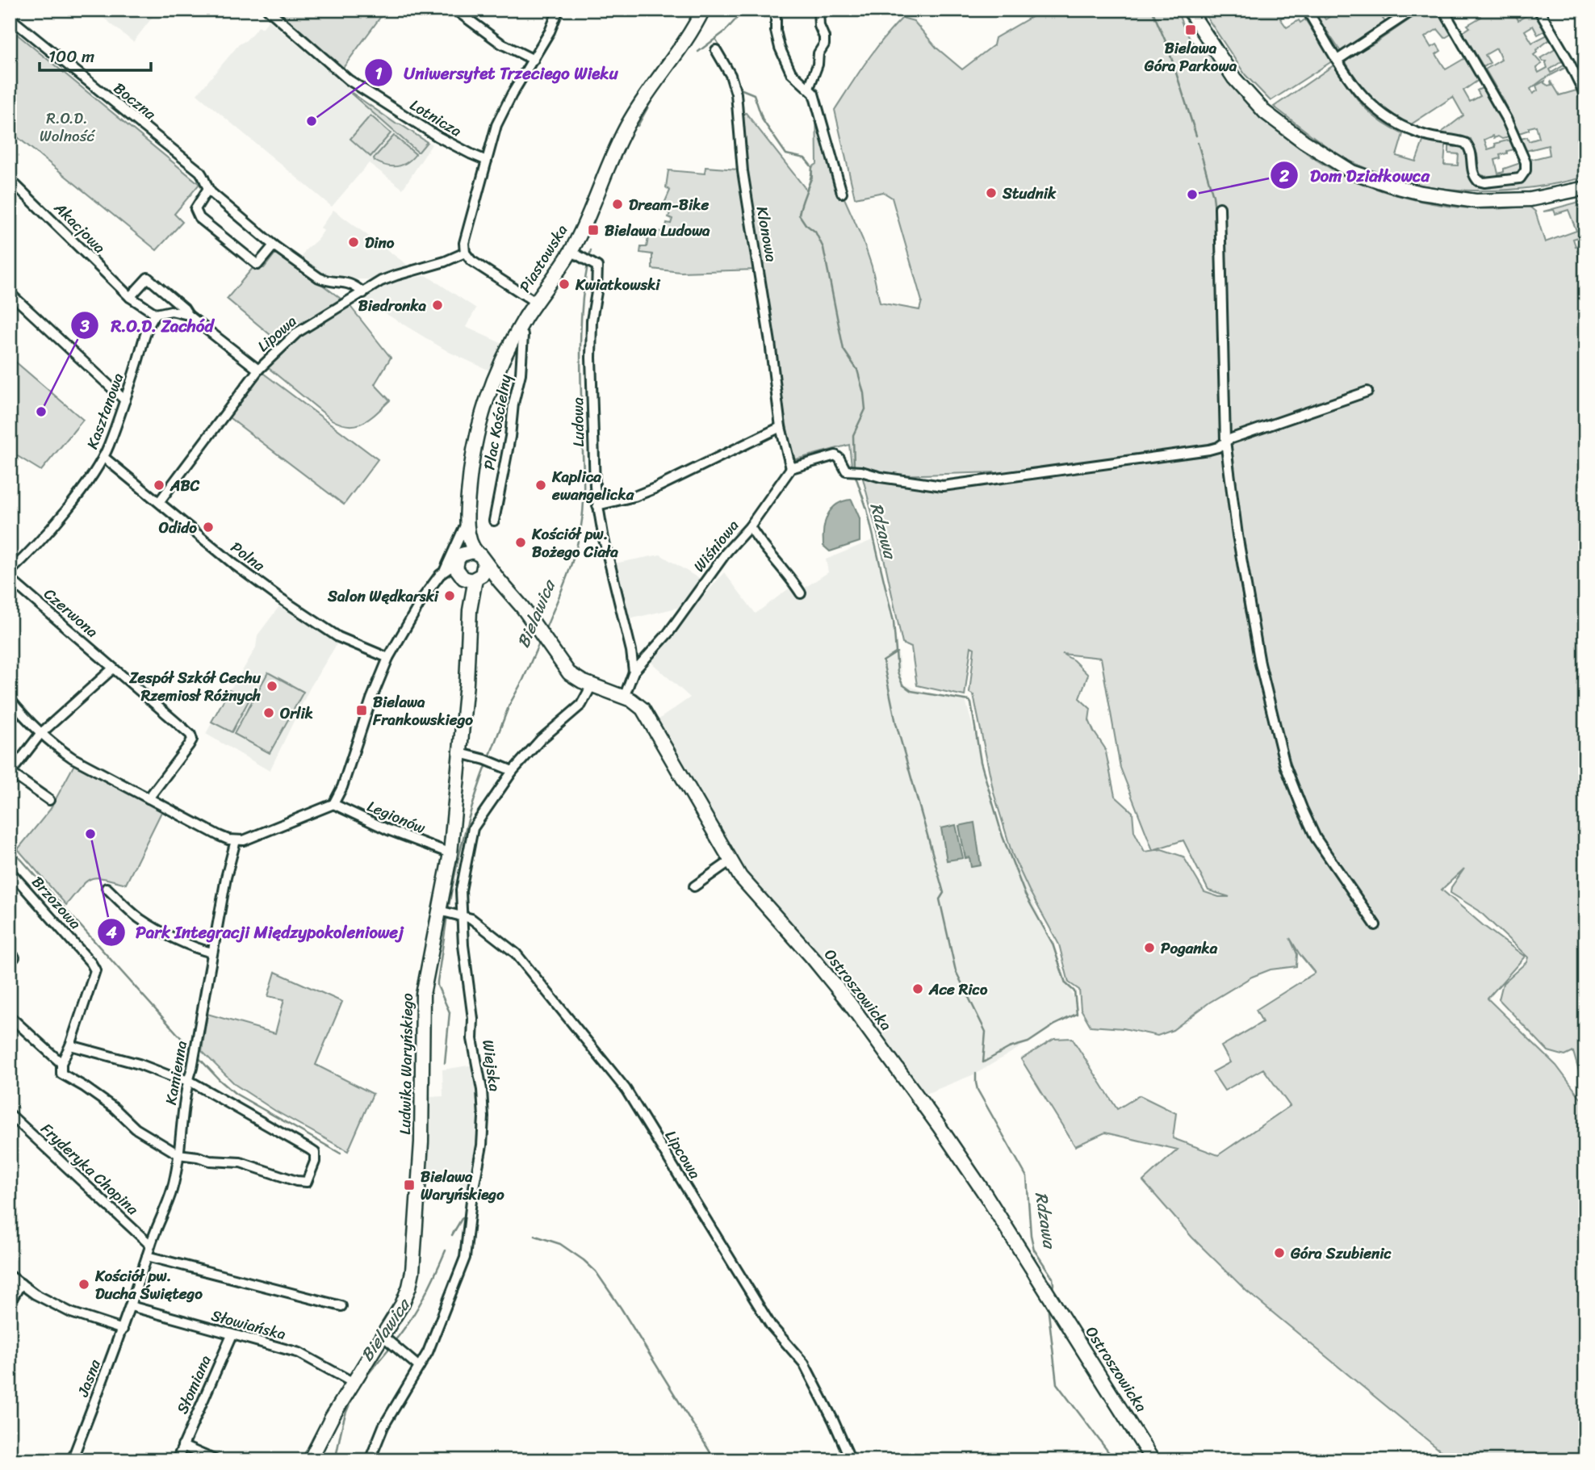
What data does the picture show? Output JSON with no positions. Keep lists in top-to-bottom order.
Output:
{
  "streets": {
    "main road": ["Piastowska", "Ostroszowicka", "Ludwika Waryńskiego"],
    "street": [
      "Boczna",
      "Lotnicza",
      "Akacjowa",
      "Klonowa",
      "Lipowa",
      "Kasztanowa",
      "Plac Kościelny",
      "Ludowa",
      "Wiśniowa",
      "Polna",
      "Czerwona",
      "Legionów",
      "Brzozowa",
      "Wiejska",
      "Kamienna",
      "Lipcowa",
      "Fryderyka Chopina",
      "Słowiańska",
      "Jasna",
      "Słomiana"
    ]
  },
  "crossings": [
    ["Boczna", "Lipowa"],
    ["Akacjowa", "Kasztanowa"],
    ["Klonowa", "Wiśniowa"],
    ["Piastowska", "Plac Kościelny"],
    ["Piastowska", "Ludowa"],
    ["Piastowska", "Ostroszowicka"],
    ["Piastowska", "Ludwika Waryńskiego"],
    ["Lipowa", "Polna"],
    ["Kasztanowa", "Polna"],
    ["Ludowa", "Wiśniowa"],
    ["Wiśniowa", "Ostroszowicka"],
    ["Legionów", "Ludwika Waryńskiego"],
    ["Ostroszowicka", "Wiejska"],
    ["Ludwika Waryńskiego", "Lipcowa"],
    ["Ludwika Waryńskiego", "Słowiańska"],
    ["Wiejska", "Lipcowa"],
    ["Kamienna", "Fryderyka Chopina"],
    ["Kamienna", "Słowiańska"],
    ["Kamienna", "Jasna"],
    ["Słowiańska", "Jasna"],
    ["Słowiańska", "Słomiana"]
  ],
  "water": ["Rdzawa", "Bielawica"],
  "parks": ["R.O.D. Wolność"],
  "places": {
    "transit": [
      "Bielawa Góra Parkowa",
      "Bielawa Ludowa",
      "Bielawa Frankowskiego",
      "Bielawa Waryńskiego"
    ],
    "other": [
      "Uniwersytet Trzeciego Wieku",
      "Studnik",
      "Dom Działkowca",
      "Dream-Bike",
      "Dino",
      "Kwiatkowski",
      "Biedronka",
      "R.O.D. Zachód",
      "ABC",
      "Kaplica ewangelicka",
      "Odido",
      "Kościół pw. Bożego Ciała",
      "Salon Wędkarski",
      "Zespół Szkół Cechu Rzemiosł Różnych",
      "Orlik",
      "Park Integracji Międzypokoleniowej",
      "Poganka",
      "Ace Rico",
      "Góra Szubienic",
      "Kościół pw. Ducha Świętego"
    ]
  },
  "scale_bar": "100 m"
}
